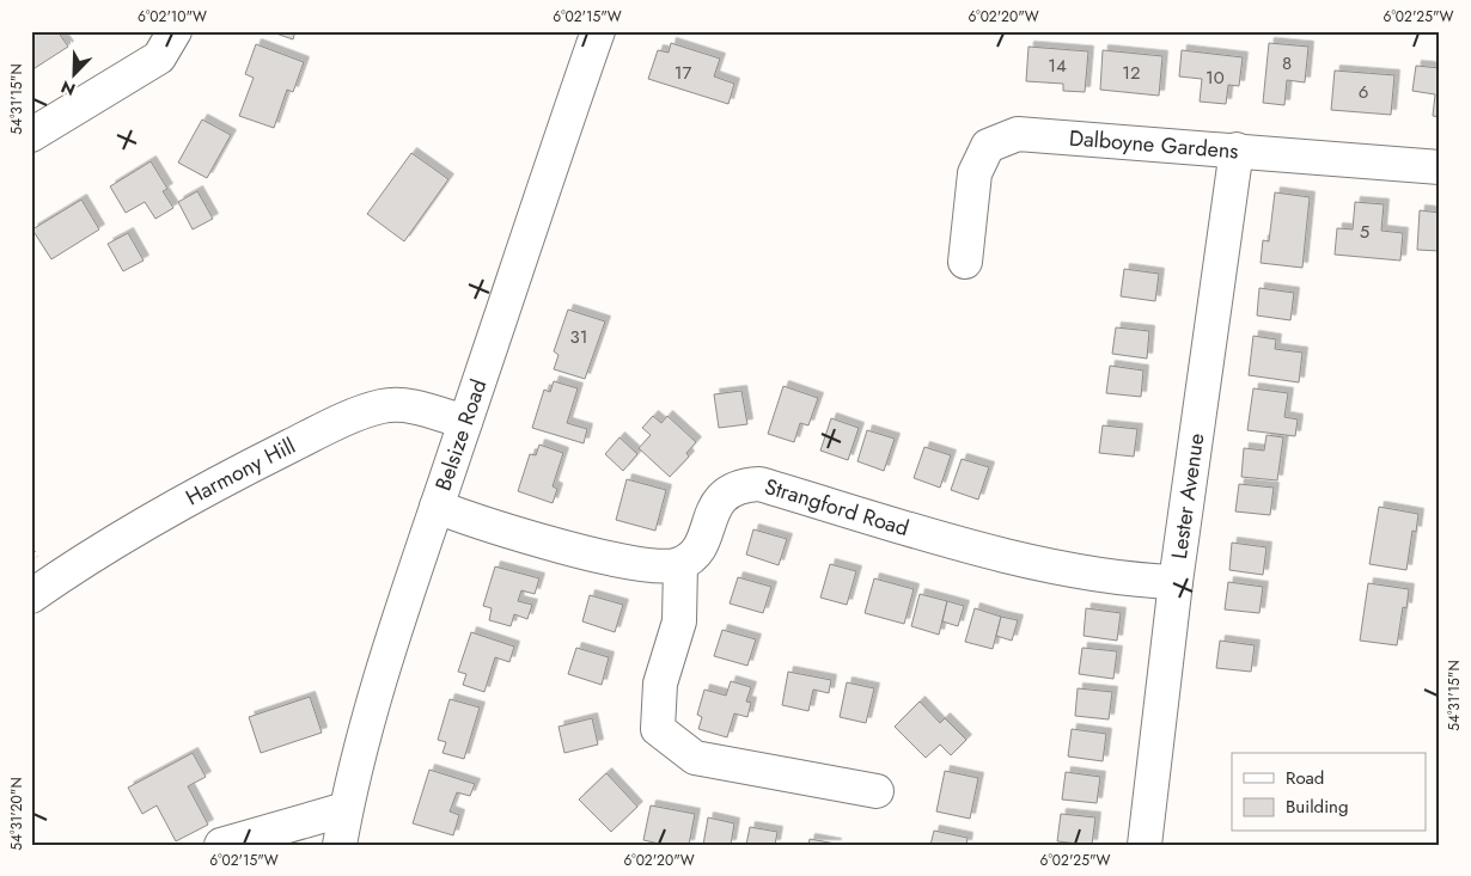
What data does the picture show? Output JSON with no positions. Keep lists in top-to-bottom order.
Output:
{
  "streets": {
    "street": [
      "Dalboyne Gardens",
      "Belsize Road",
      "Harmony Hill",
      "Lester Avenue",
      "Strangford Road"
    ]
  },
  "crossings": [
    ["Dalboyne Gardens", "Lester Avenue"],
    ["Belsize Road", "Harmony Hill"],
    ["Lester Avenue", "Strangford Road"]
  ],
  "house_numbers": [
    "8",
    "14",
    "17",
    "12",
    "10",
    "6",
    "5",
    "31"
  ],
  "legend": ["Road", "Building"],
  "north": "bottom left",
  "coordinates": [
    "6°02'10\"W",
    "6°02'15\"W",
    "6°02'20\"W",
    "6°02'25\"W",
    "54°31'15\"N",
    "54°31'20\"N"
  ]
}
